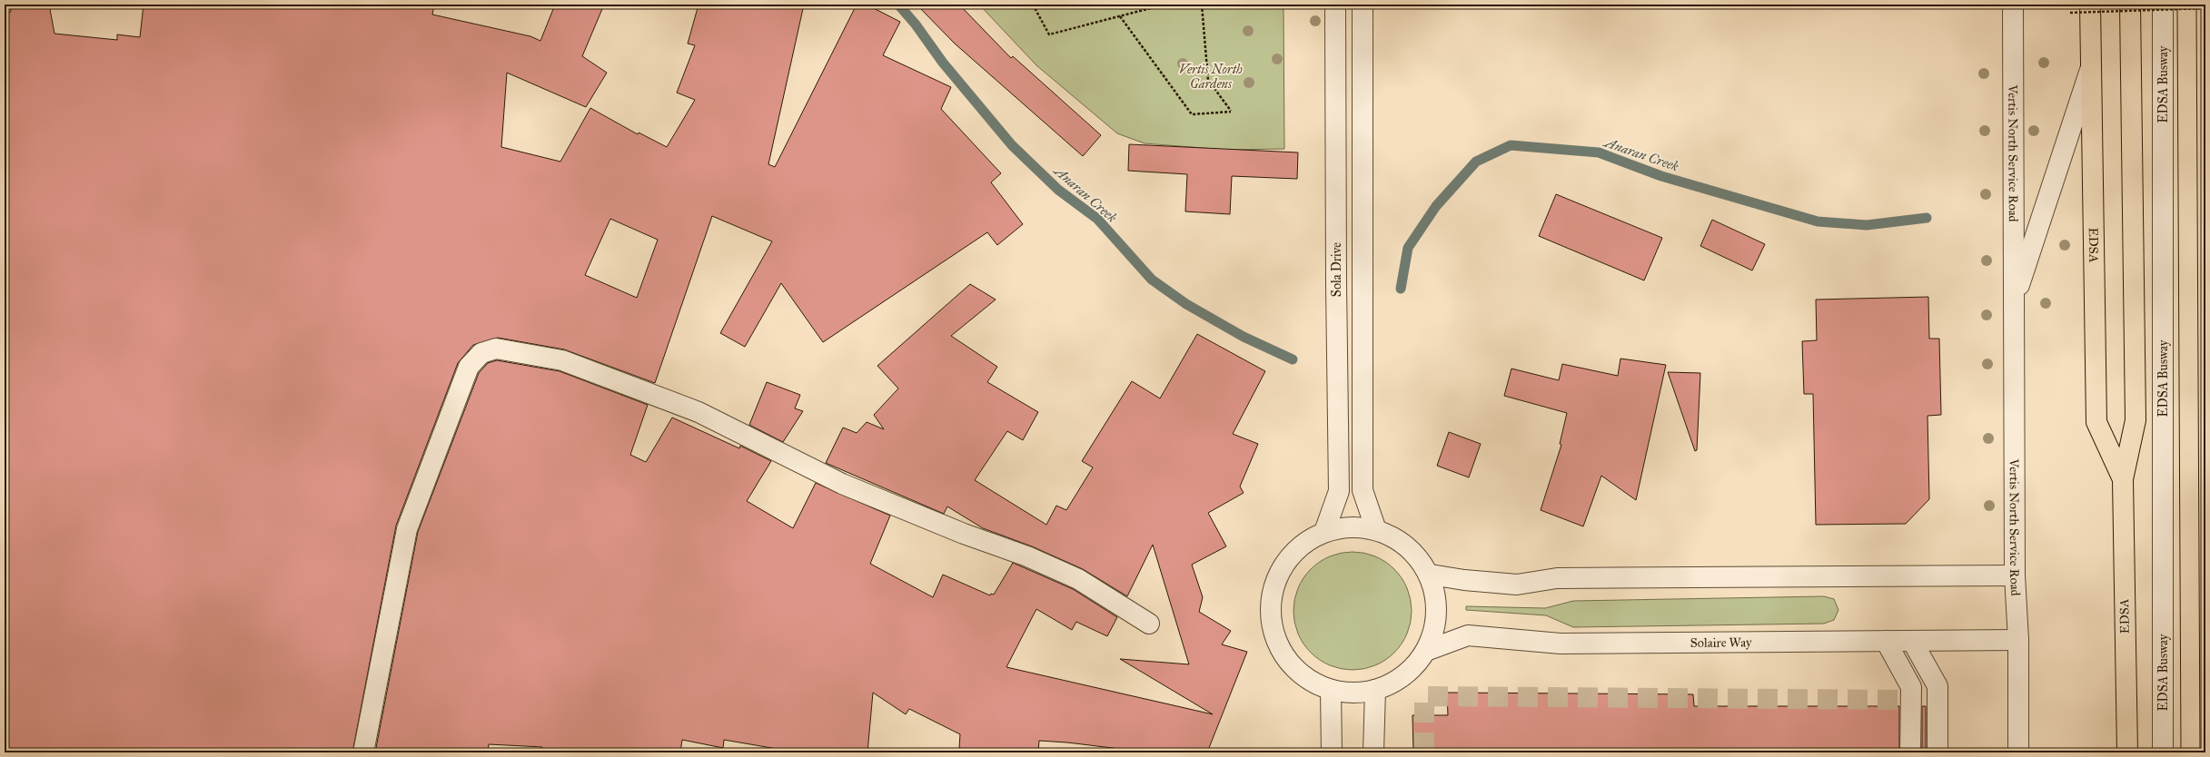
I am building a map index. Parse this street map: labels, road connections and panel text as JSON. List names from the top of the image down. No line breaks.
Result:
{"streets":{"main road":["EDSA"],"street":["EDSA Busway","Vertis North Service Road","Sola Drive","Solaire Way"]},"crossings":[["Vertis North Service Road","EDSA"],["Vertis North Service Road","Solaire Way"]],"water":["Anaran Creek"],"parks":["Vertis North Gardens"]}
